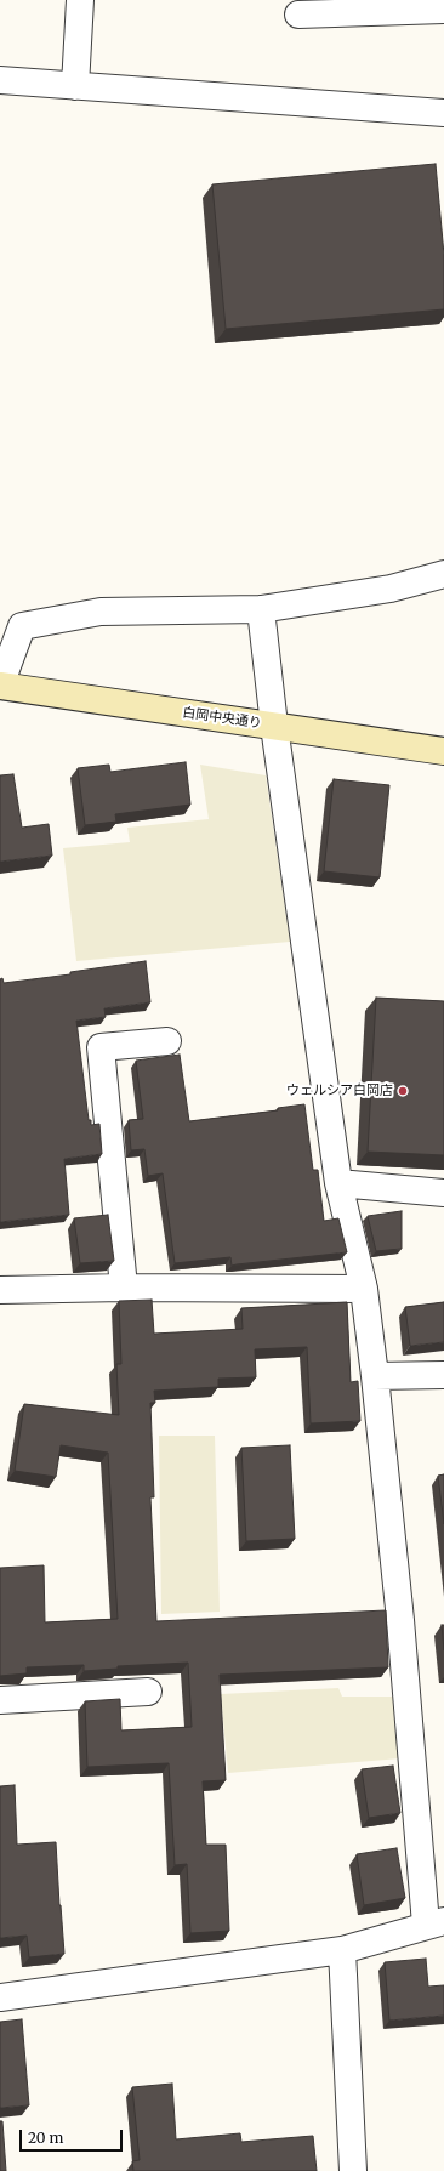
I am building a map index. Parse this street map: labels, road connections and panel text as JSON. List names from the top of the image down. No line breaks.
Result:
{"streets":{"street":["白岡中央通り"]},"places":["ウェルシア白岡店"],"scale_bar":"20 m"}
